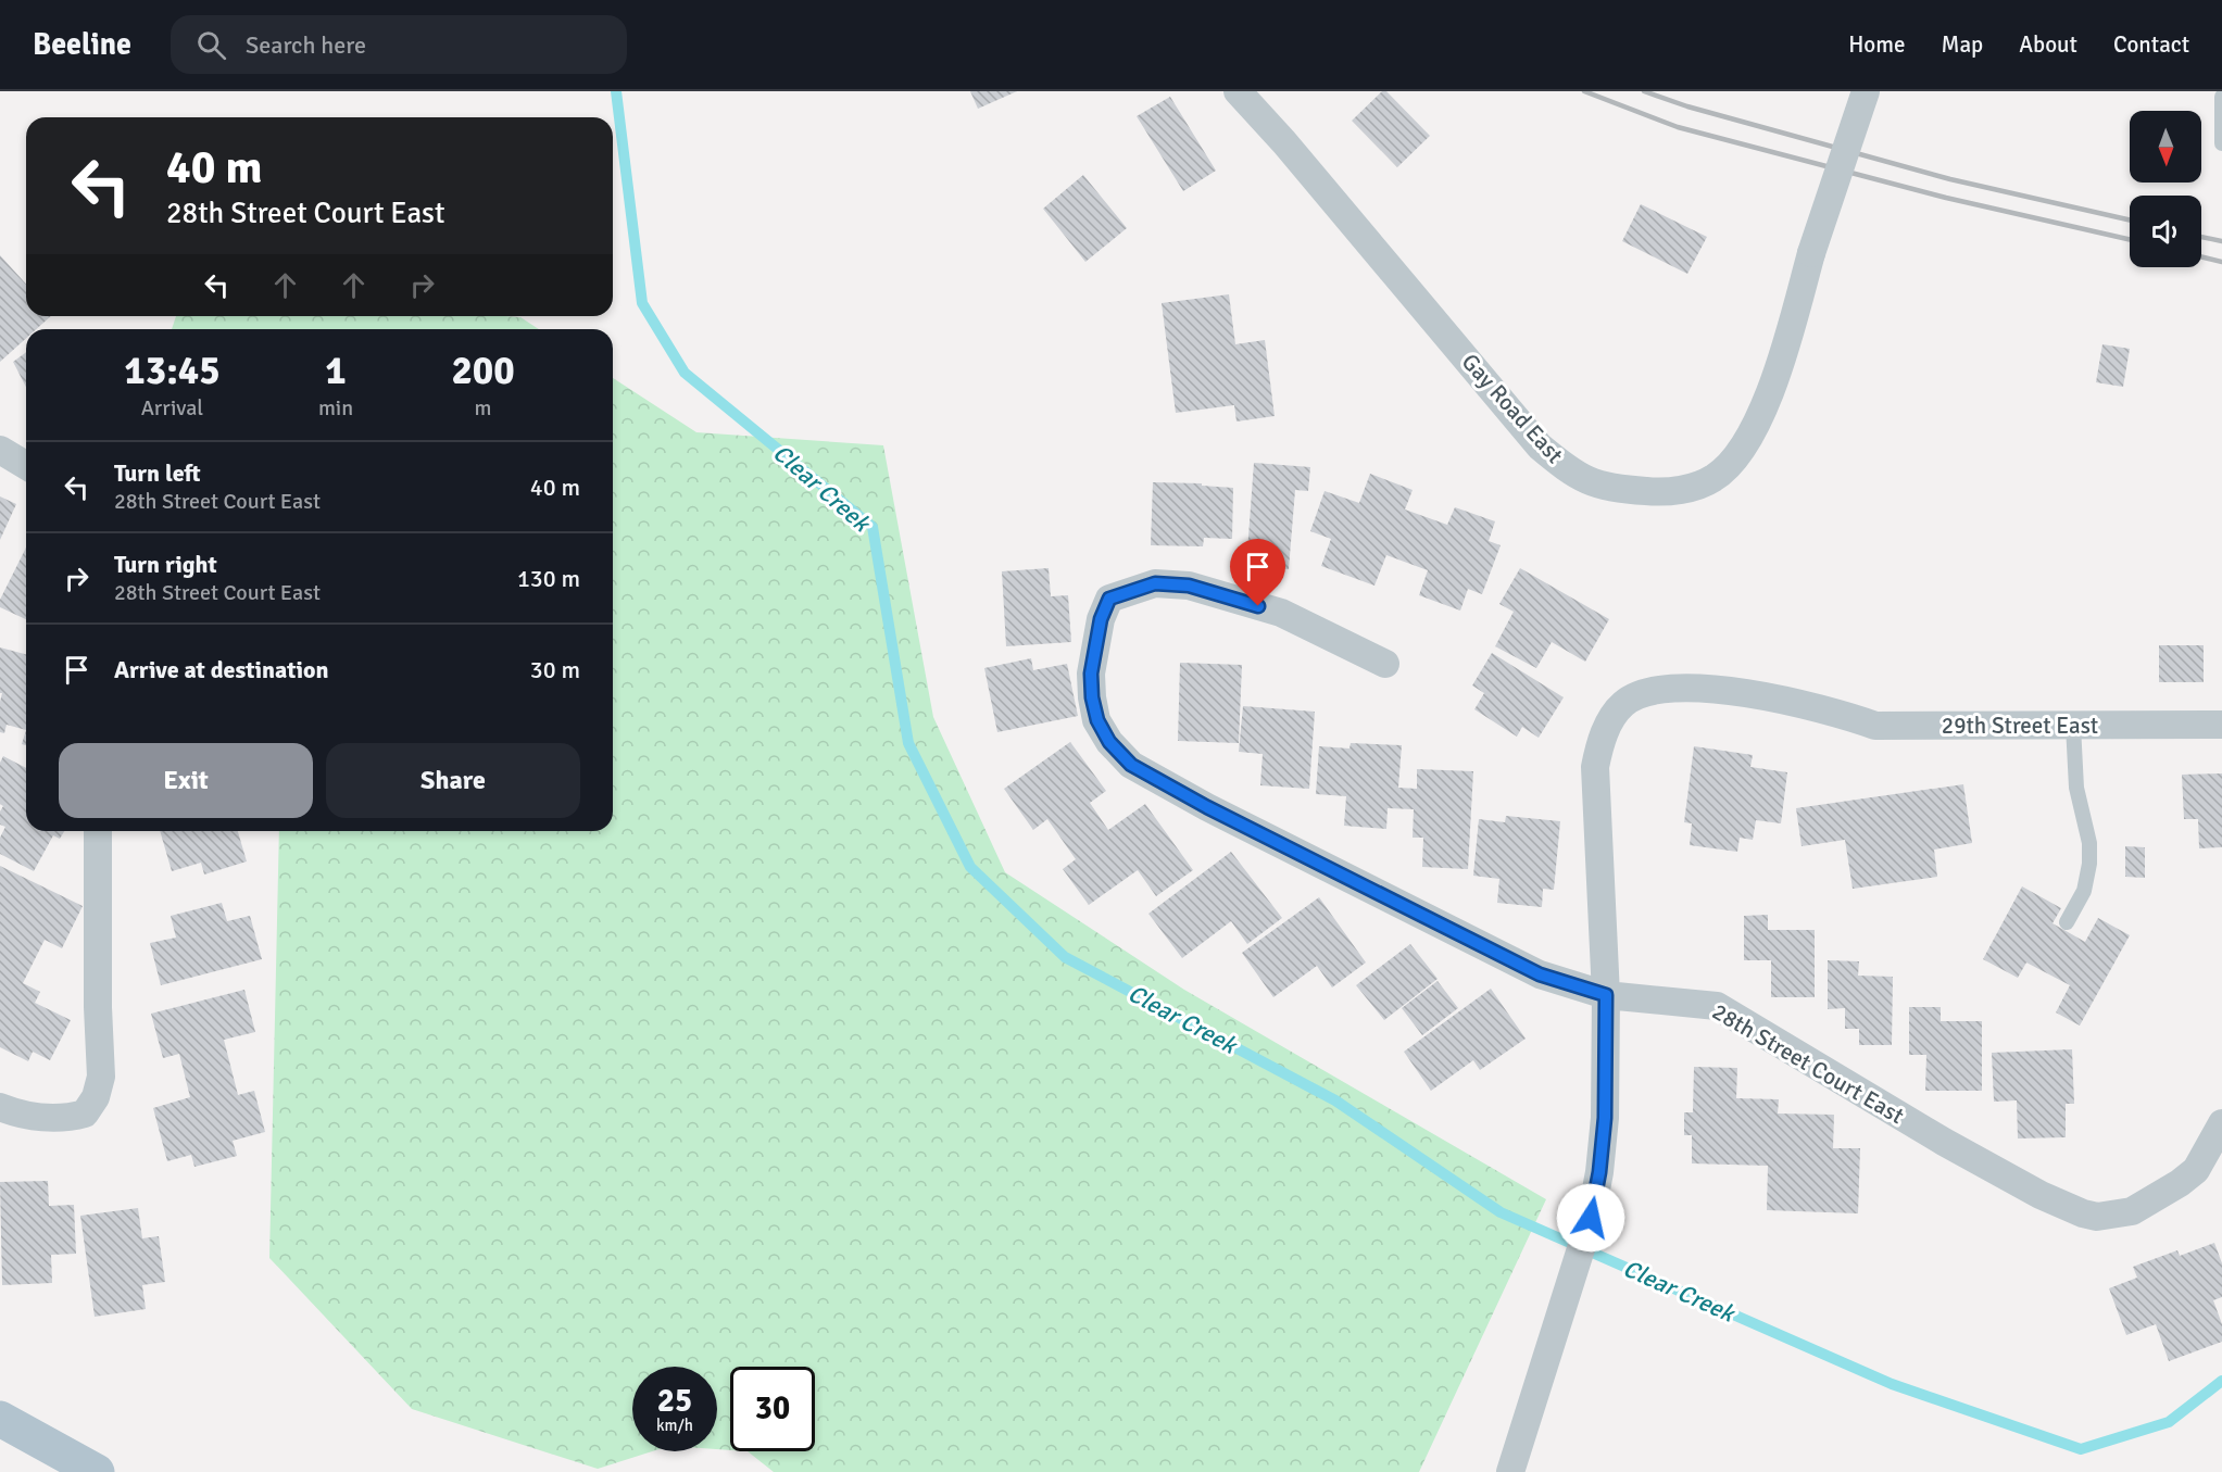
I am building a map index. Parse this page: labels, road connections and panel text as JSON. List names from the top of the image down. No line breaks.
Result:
{"streets":{"street":["Gay Road East","29th Street East","28th Street Court East"]},"crossings":[["29th Street East","28th Street Court East"]],"water":["Clear Creek"],"north":"bottom","page":{"header":"Beeline","search":"Search here","nav":["Home","Map","About","Contact"],"turn":["40 m","28th Street Court East"],"eta":["13:45","Arrival","1","min","200","m"],"list":[{"name":"Turn left","note":"28th Street Court East","value":"40 m"},{"name":"Turn right","note":"28th Street Court East","value":"130 m"},{"name":"Arrive at destination","value":"30 m"}],"buttons":["Exit","Share"],"speed":"25 km/h","limit":"30"}}
